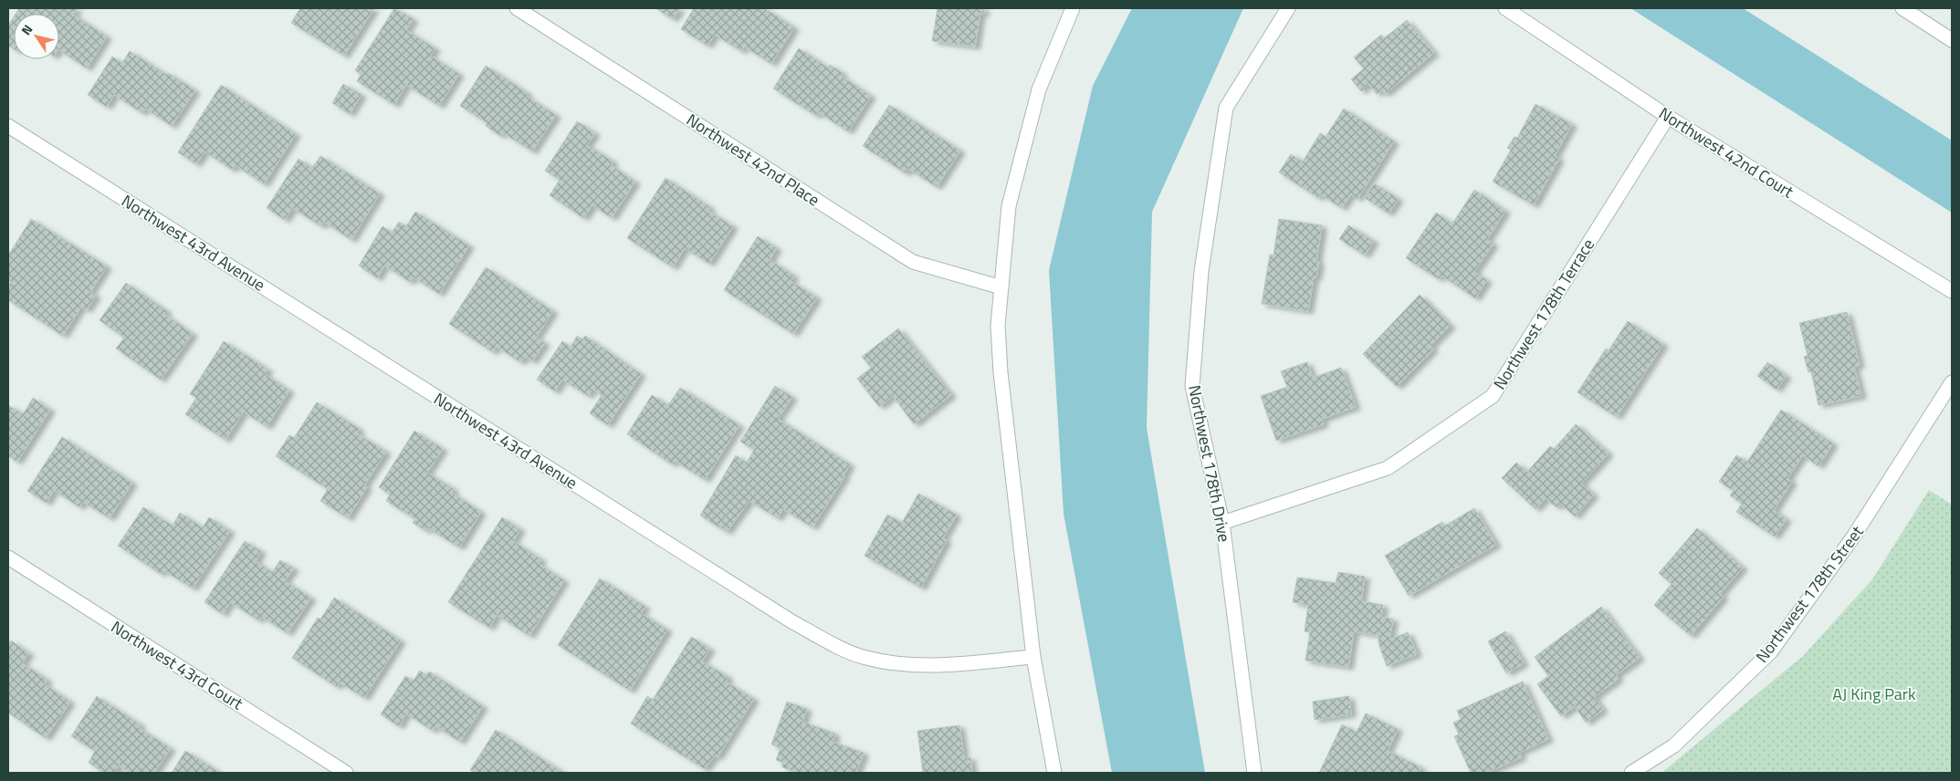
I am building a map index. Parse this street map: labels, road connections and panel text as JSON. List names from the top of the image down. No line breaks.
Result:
{"streets":{"street":["Northwest 42nd Court","Northwest 42nd Place","Northwest 43rd Avenue","Northwest 178th Terrace","Northwest 178th Drive","Northwest 178th Street","Northwest 43rd Court"]},"crossings":[["Northwest 42nd Court","Northwest 178th Terrace"],["Northwest 178th Terrace","Northwest 178th Drive"]],"parks":["AJ King Park"],"north":"top left"}
